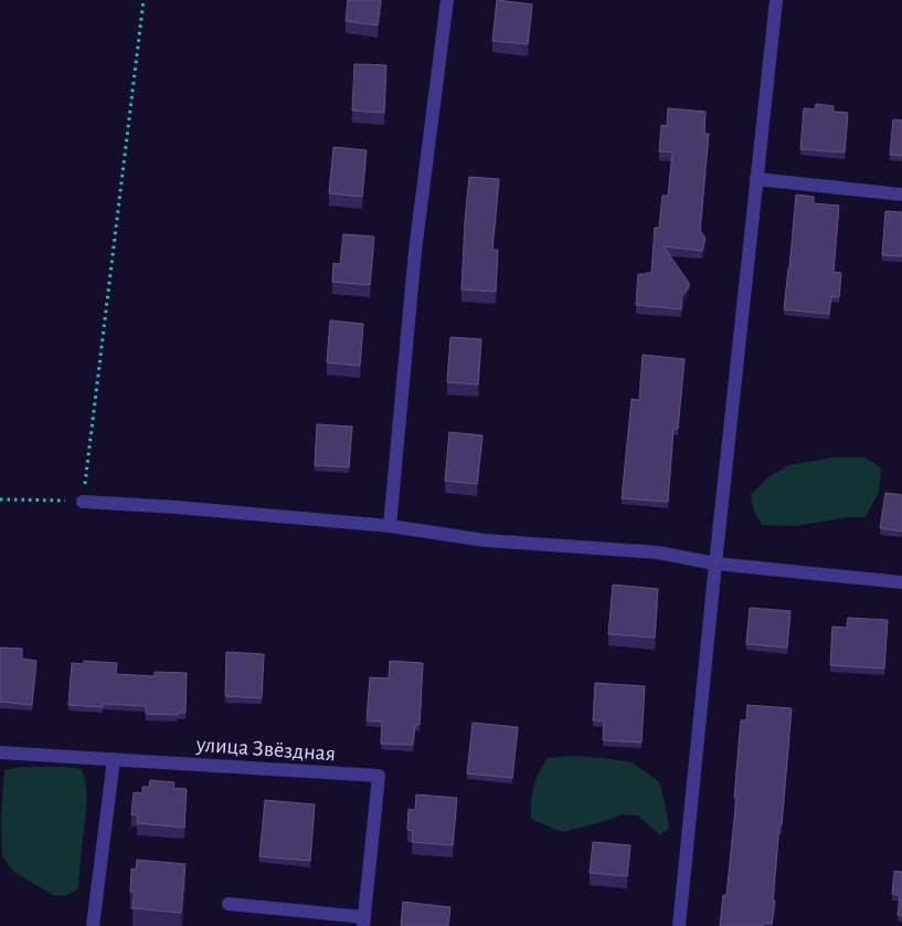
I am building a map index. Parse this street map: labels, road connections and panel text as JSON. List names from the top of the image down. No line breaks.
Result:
{"streets":{"lane":["улица Звёздная"]}}
